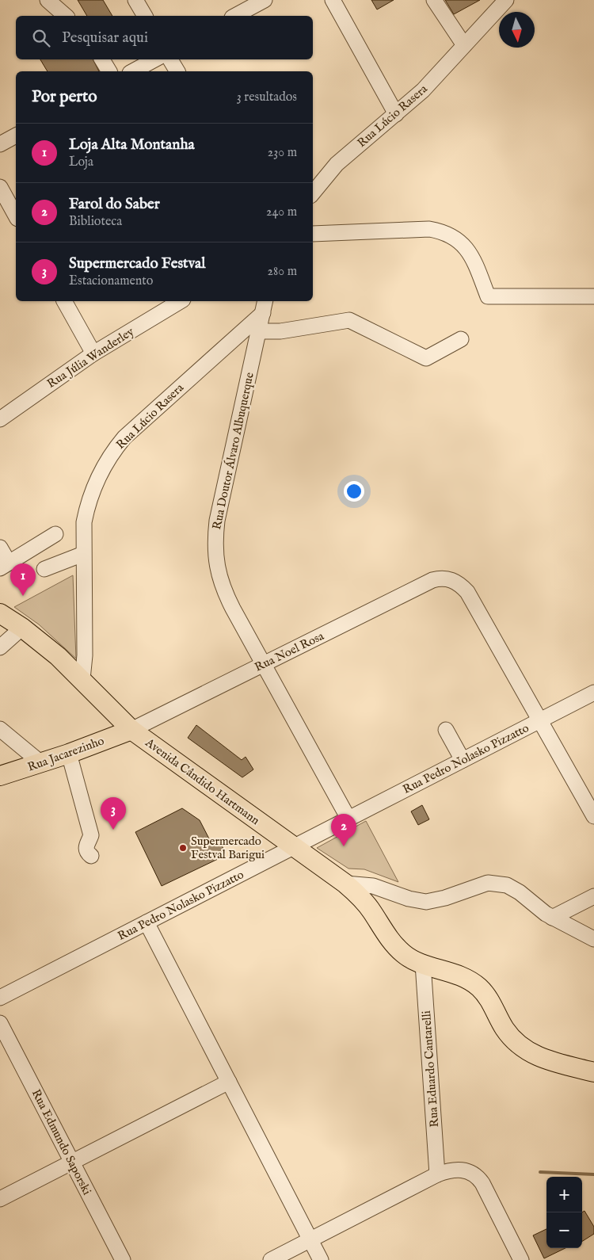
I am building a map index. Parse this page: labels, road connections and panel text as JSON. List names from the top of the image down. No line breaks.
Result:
{"streets":{"main road":["Rua Jacarezinho","Avenida Cândido Hartmann"],"street":["Rua Lúcio Rasera","Rua Júlia Wanderley","Rua Doutor Álvaro Albuquerque","Rua Noel Rosa","Rua Pedro Nolasko Pizzatto","Rua Eduardo Cantarelli","Rua Edmundo Saporski"]},"crossings":[["Rua Lúcio Rasera","Rua Doutor Álvaro Albuquerque"],["Rua Lúcio Rasera","Avenida Cândido Hartmann"],["Rua Doutor Álvaro Albuquerque","Rua Noel Rosa"],["Rua Doutor Álvaro Albuquerque","Rua Pedro Nolasko Pizzatto"],["Rua Noel Rosa","Rua Jacarezinho"],["Rua Noel Rosa","Rua Pedro Nolasko Pizzatto"],["Rua Noel Rosa","Avenida Cândido Hartmann"],["Rua Jacarezinho","Avenida Cândido Hartmann"],["Rua Pedro Nolasko Pizzatto","Avenida Cândido Hartmann"],["Avenida Cândido Hartmann","Rua Eduardo Cantarelli"]],"places":["Supermercado Festval Barigui"],"north":"bottom","page":{"search":"Pesquisar aqui","heading":["Por perto","3 resultados"],"list":[{"mark":"1","name":"Loja Alta Montanha","note":"Loja","value":"230 m"},{"mark":"2","name":"Farol do Saber","note":"Biblioteca","value":"240 m"},{"mark":"3","name":"Supermercado Festval","note":"Estacionamento","value":"280 m"}],"pins":["1","3","2"],"map_buttons":["+","−"]}}
